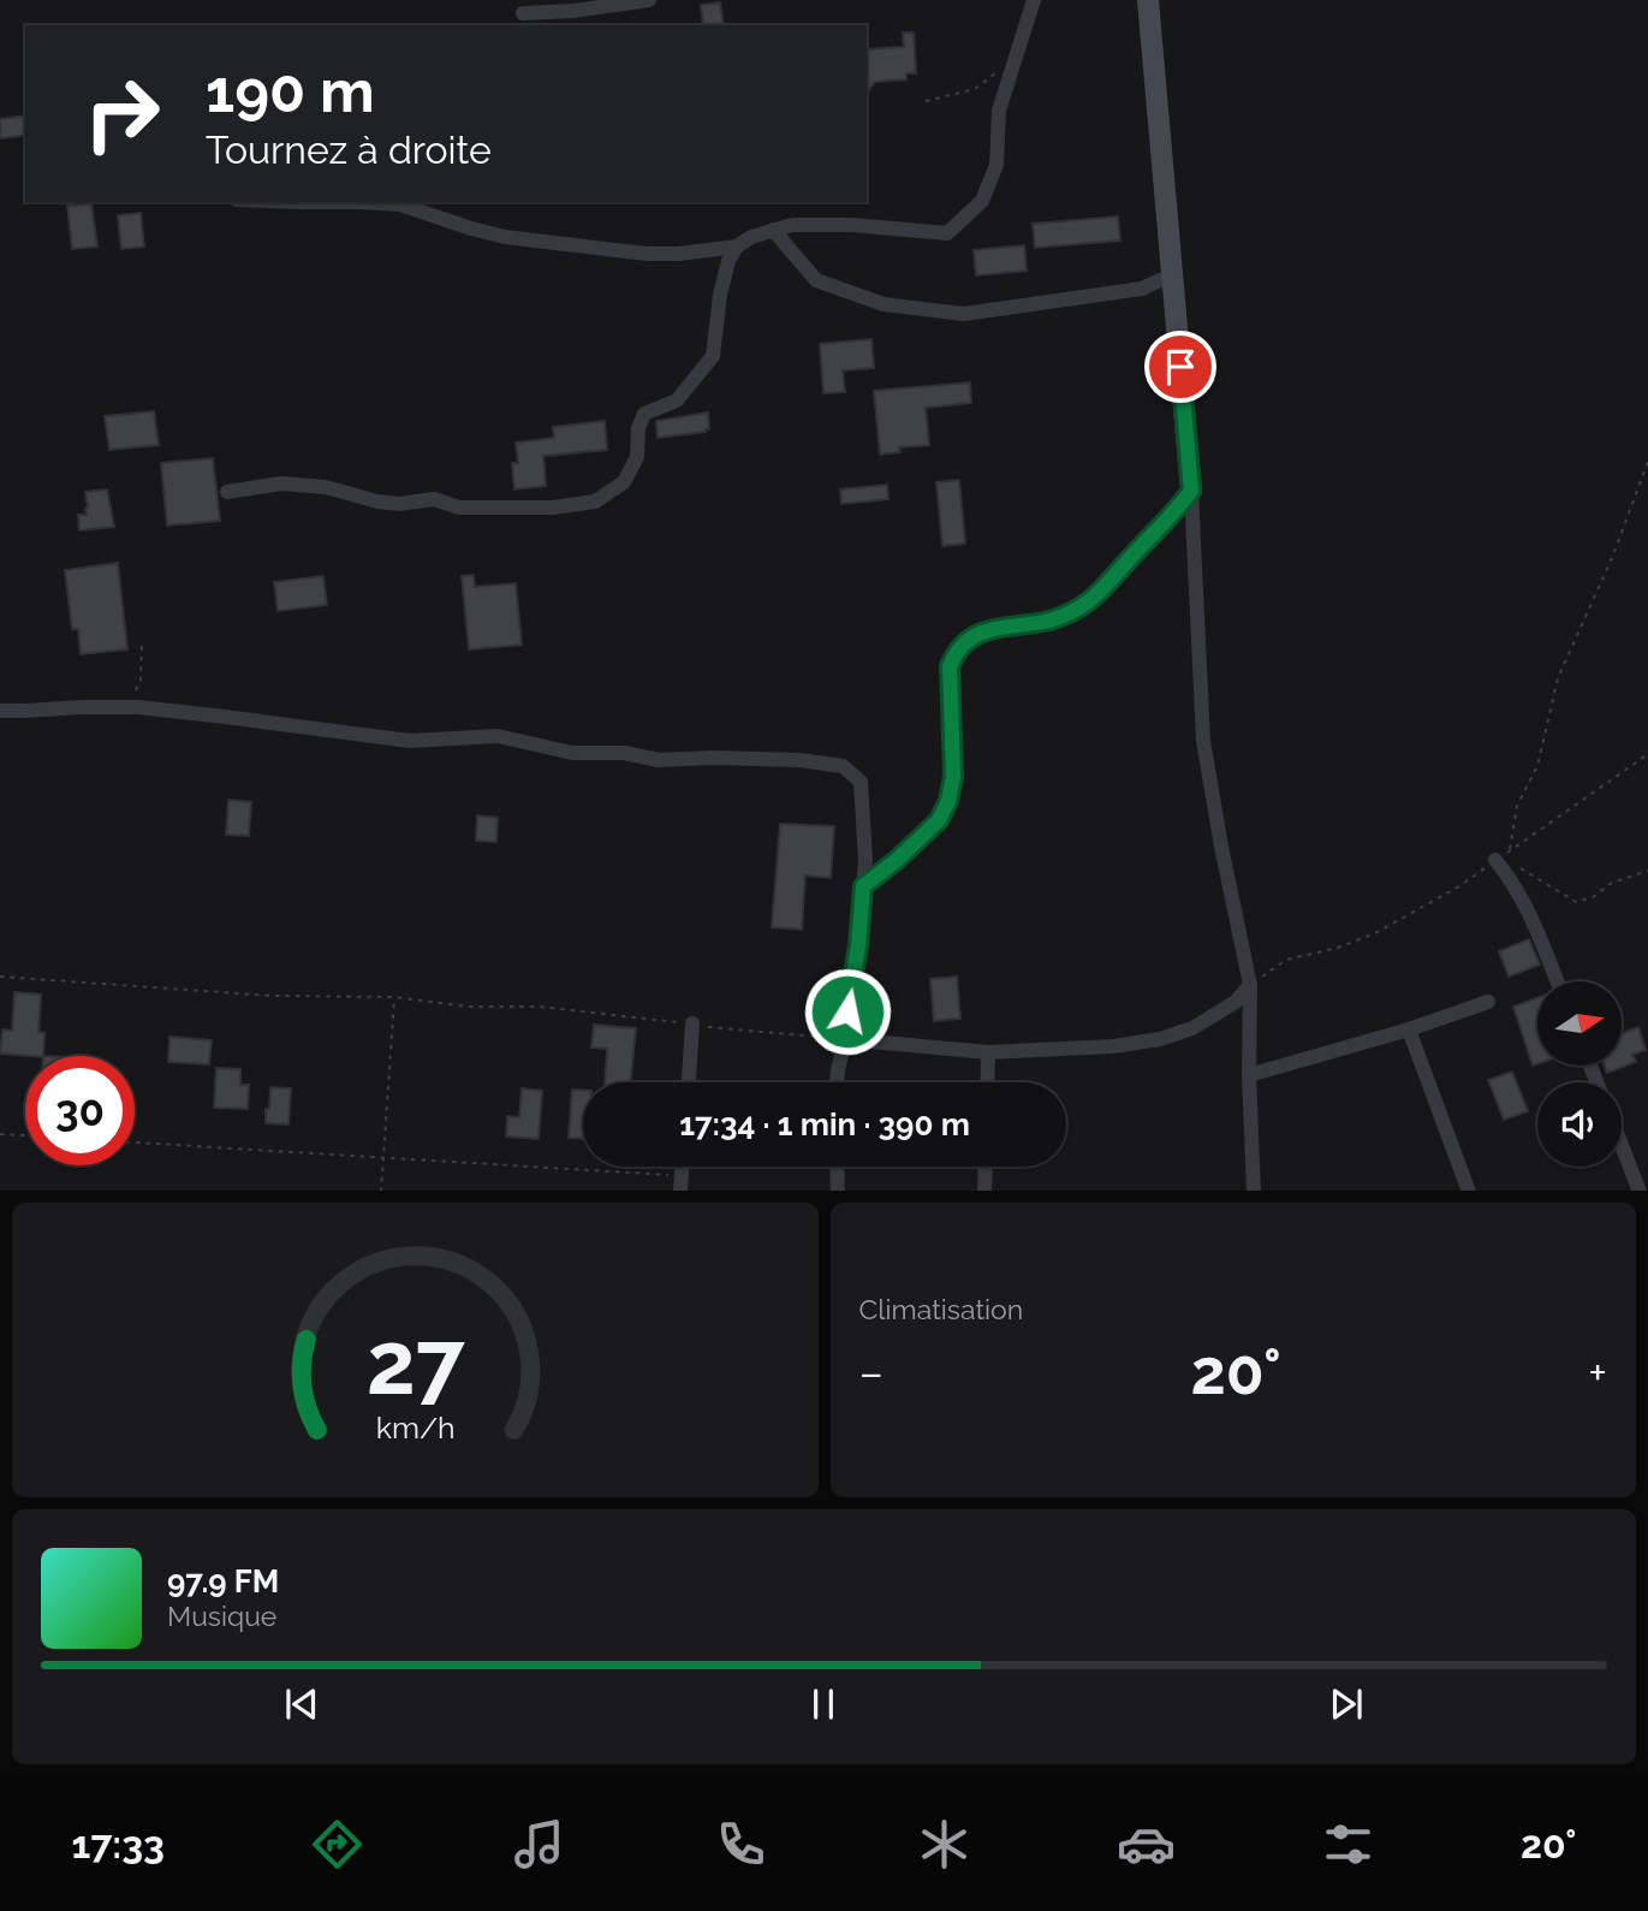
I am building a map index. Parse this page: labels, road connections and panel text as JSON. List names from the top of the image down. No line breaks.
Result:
{"north":"right","page":{"turn":["190 m","Tournez à droite"],"limit":"30","trip":"17:34 · 1 min · 390 m","tile":"Climatisation","heat":["−","20°","+"],"song":["97.9 FM","Musique"],"tabs":["17:33","20°"],"gauge":["27","km/h"]}}
